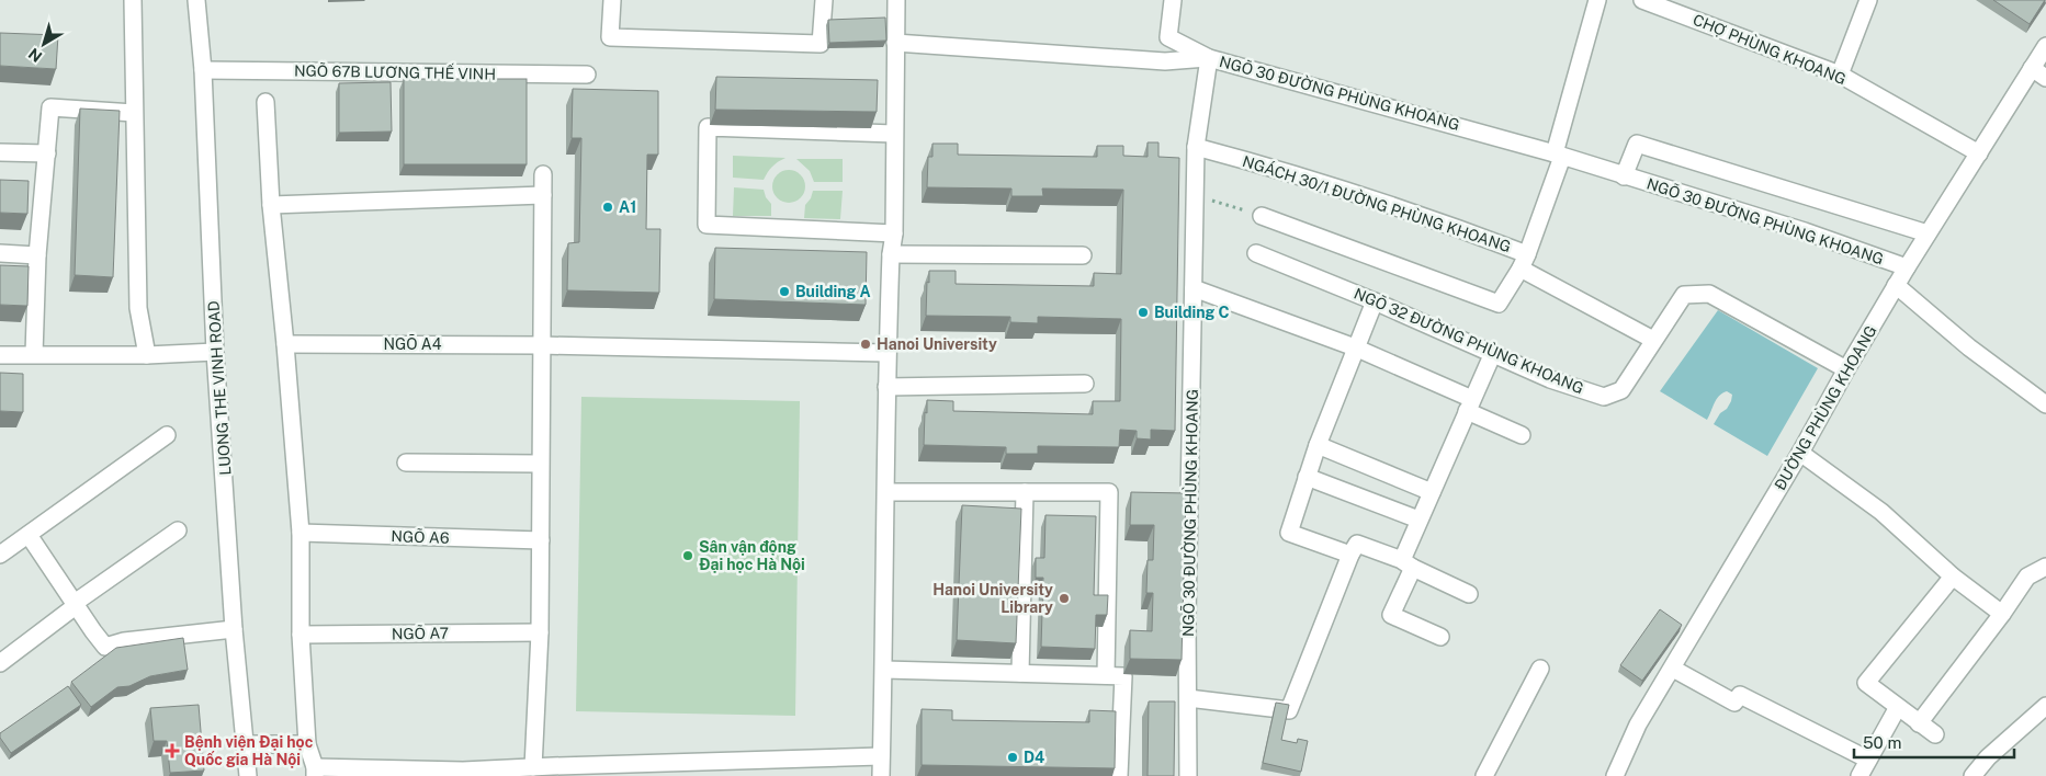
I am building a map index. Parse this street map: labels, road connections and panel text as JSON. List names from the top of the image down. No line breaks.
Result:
{"streets":{"street":["CHỢ PHÙNG KHOANG","NGÕ 67B LƯƠNG THẾ VINH","NGÕ 30 ĐƯỜNG PHÙNG KHOANG","NGÁCH 30/1 ĐƯỜNG PHÙNG KHOANG","NGÕ 32 ĐƯỜNG PHÙNG KHOANG","NGÕ A4","LUONG THE VINH ROAD","ĐƯỜNG PHÙNG KHOANG","NGÕ A6","NGÕ A7"]},"crossings":[["CHỢ PHÙNG KHOANG","ĐƯỜNG PHÙNG KHOANG"],["NGÕ 67B LƯƠNG THẾ VINH","LUONG THE VINH ROAD"],["NGÕ 30 ĐƯỜNG PHÙNG KHOANG","NGÁCH 30/1 ĐƯỜNG PHÙNG KHOANG"],["NGÕ 30 ĐƯỜNG PHÙNG KHOANG","ĐƯỜNG PHÙNG KHOANG"],["NGÕ 32 ĐƯỜNG PHÙNG KHOANG","ĐƯỜNG PHÙNG KHOANG"]],"places":{"other":["A1","Building A","Building C","Hanoi University","Sân vận động Đại học Hà Nội","Hanoi University Library","D4"],"health":["Bệnh viện Đại học Quốc gia Hà Nội"]},"scale_bar":"50 m","north":"bottom left"}
